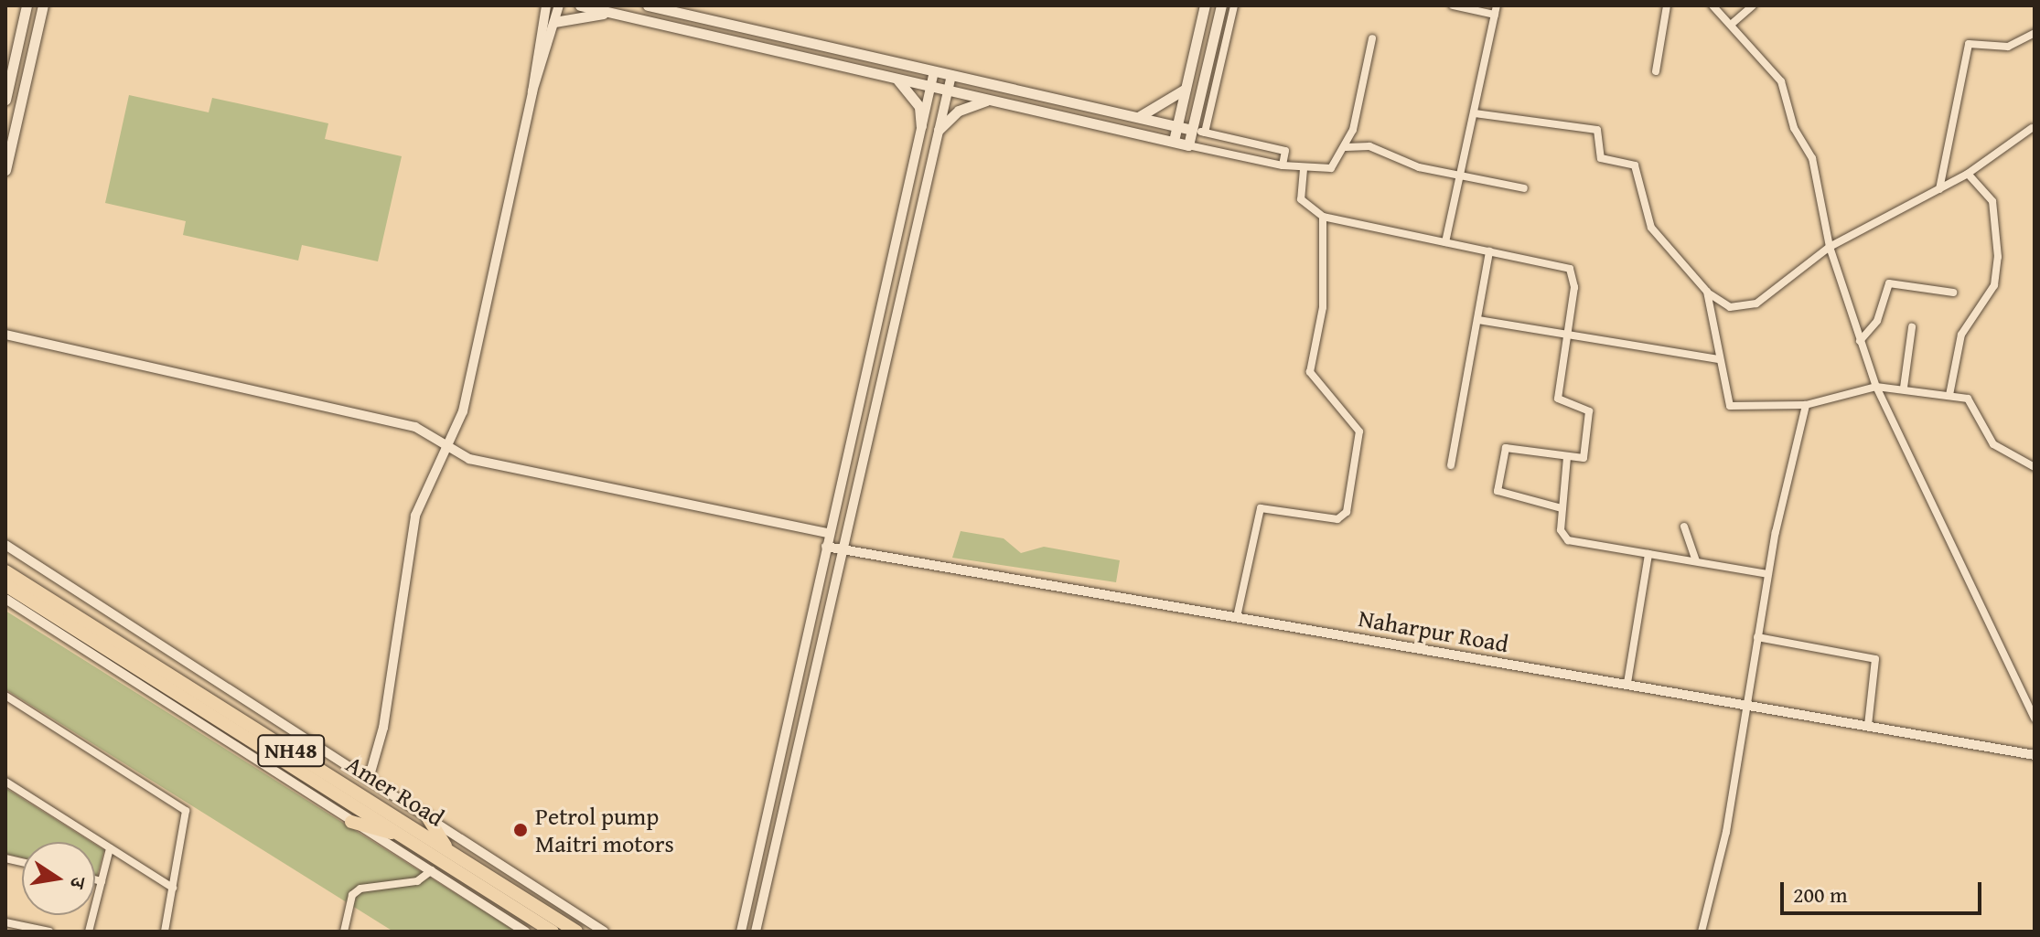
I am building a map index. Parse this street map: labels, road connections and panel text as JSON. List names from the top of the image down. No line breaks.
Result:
{"streets":{"highway":["NH48","Amer Road"],"street":["Naharpur Road"]},"places":["Petrol pump Maitri motors"],"scale_bar":"200 m","north":"right"}
